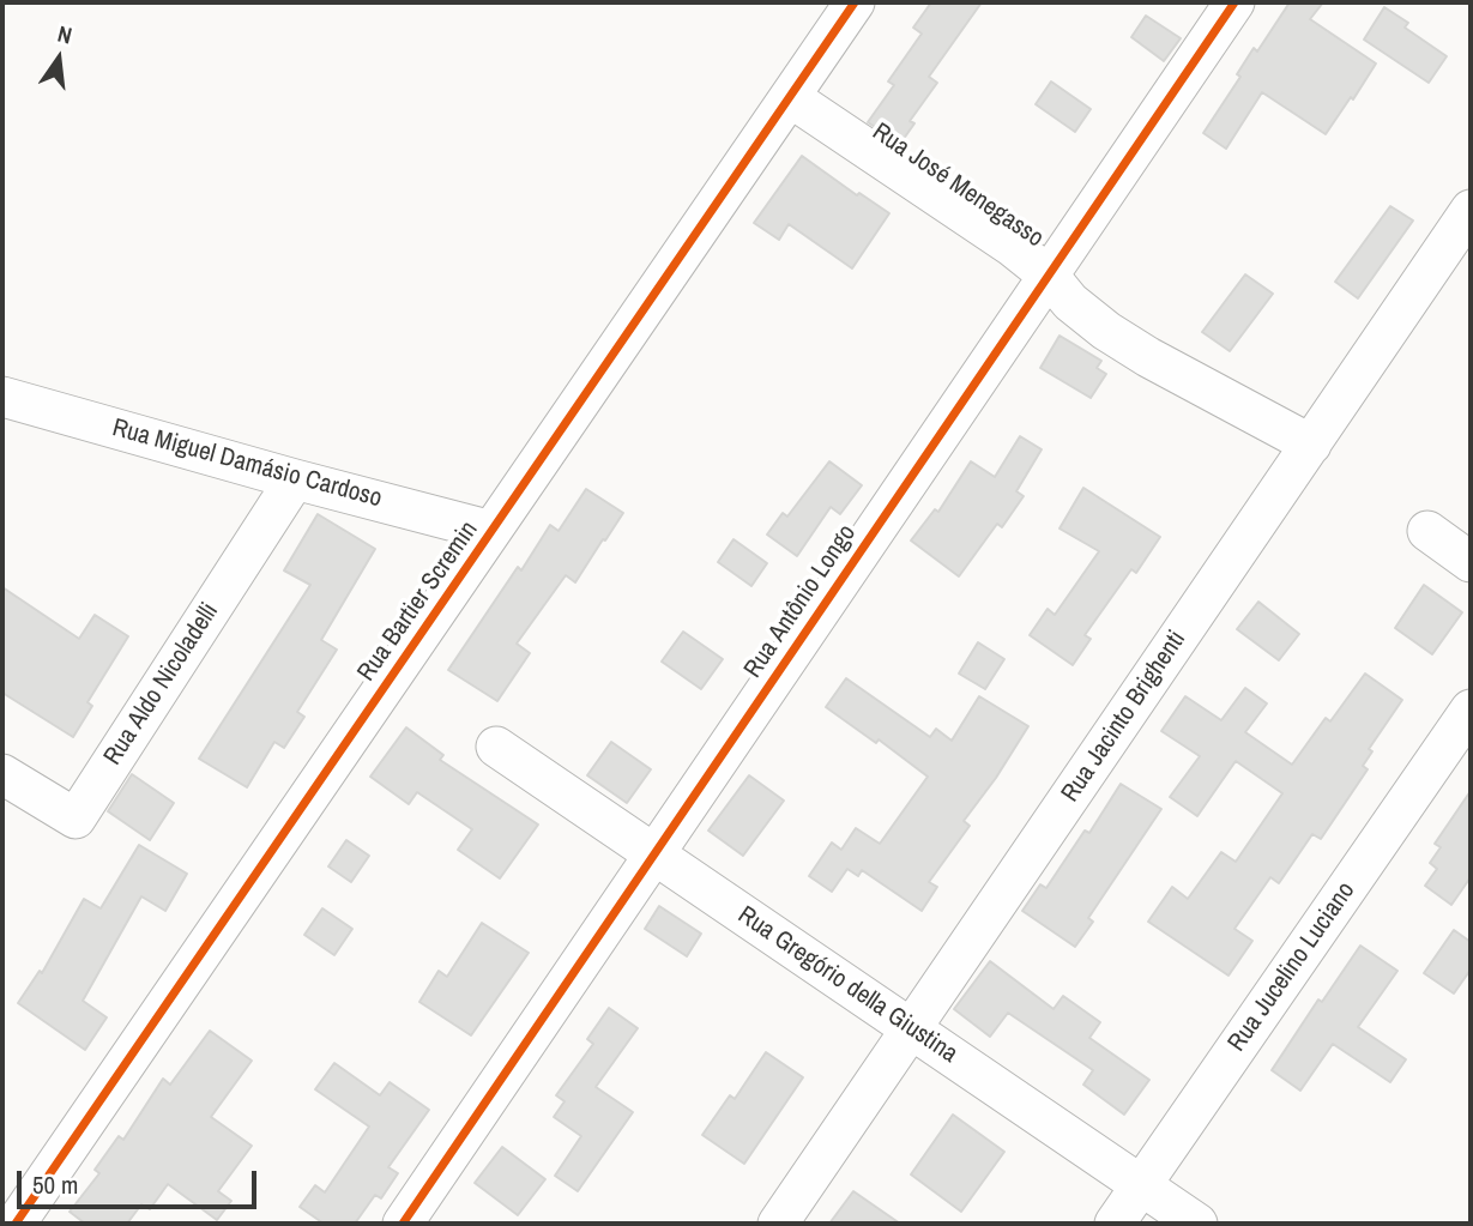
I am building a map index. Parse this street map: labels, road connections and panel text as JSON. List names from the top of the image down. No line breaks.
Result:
{"streets":{"street":["Rua José Menegasso","Rua Miguel Damásio Cardoso","Rua Bartier Scremin","Rua Antônio Longo","Rua Aldo Nicoladelli","Rua Jacinto Brighenti","Rua Jucelino Luciano","Rua Gregório della Giustina"]},"crossings":[["Rua José Menegasso","Rua Bartier Scremin"],["Rua José Menegasso","Rua Antônio Longo"],["Rua José Menegasso","Rua Jacinto Brighenti"],["Rua Miguel Damásio Cardoso","Rua Bartier Scremin"],["Rua Miguel Damásio Cardoso","Rua Aldo Nicoladelli"],["Rua Antônio Longo","Rua Gregório della Giustina"],["Rua Jacinto Brighenti","Rua Gregório della Giustina"],["Rua Jucelino Luciano","Rua Gregório della Giustina"]],"scale_bar":"50 m","north":"top"}
